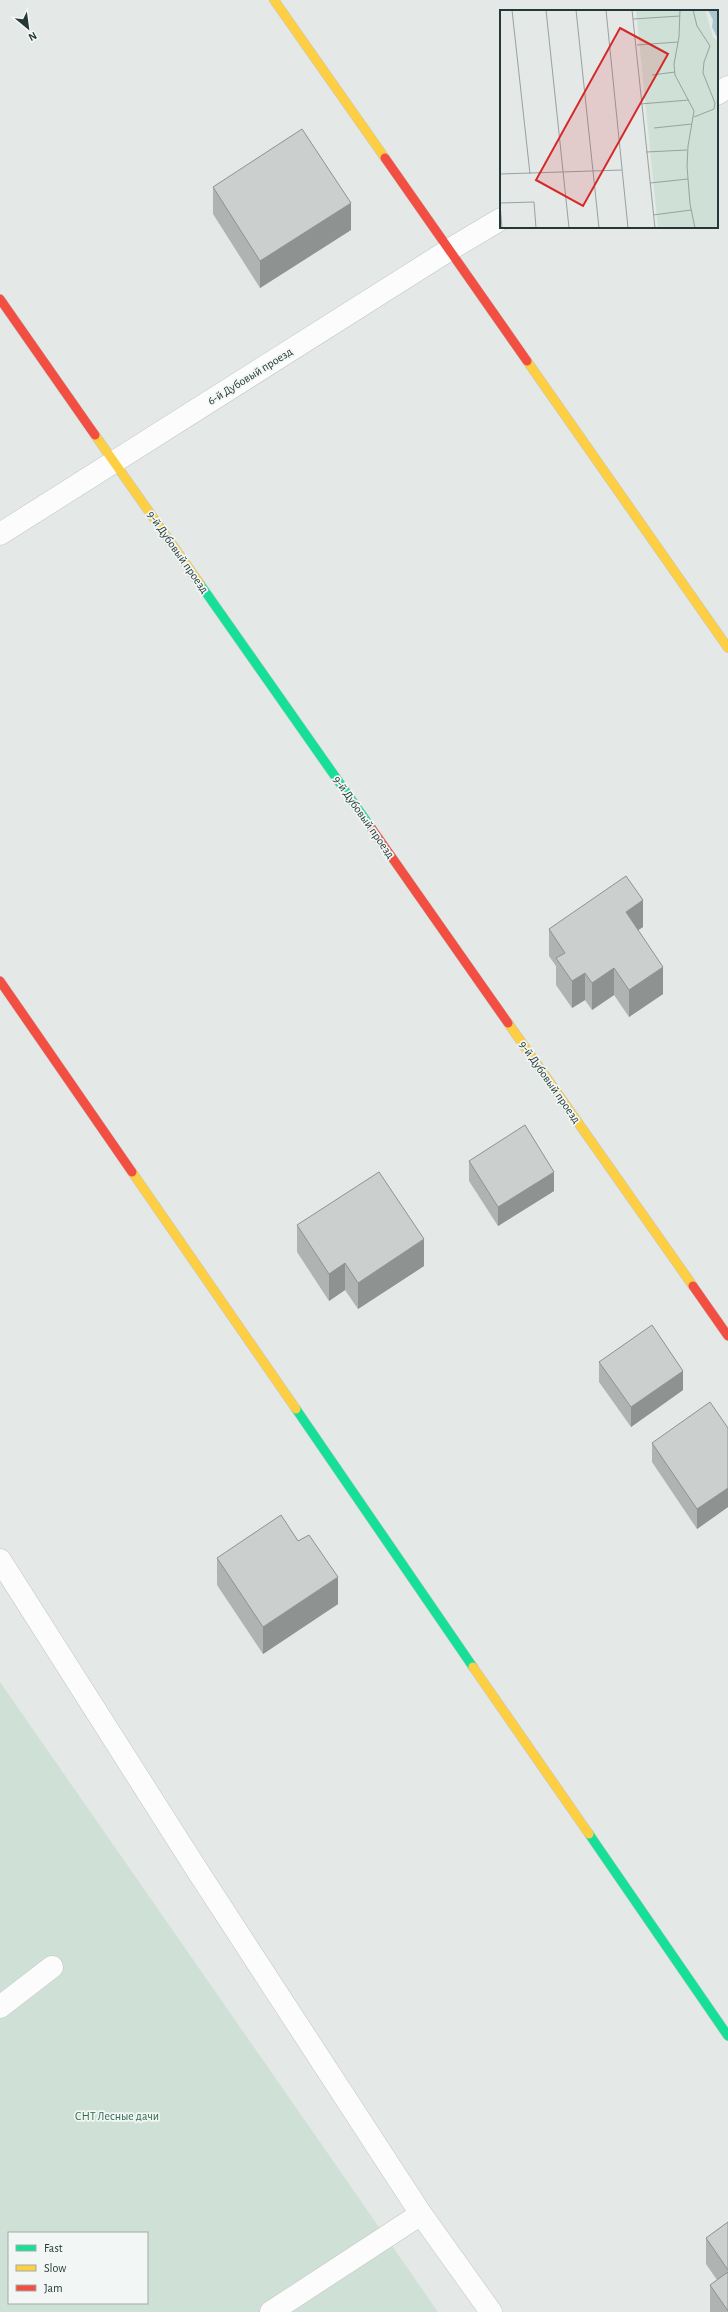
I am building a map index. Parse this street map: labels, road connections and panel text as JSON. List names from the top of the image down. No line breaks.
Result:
{"streets":{"street":["6-й Дубовый проезд","9-й Дубовый проезд"]},"crossings":[["6-й Дубовый проезд","9-й Дубовый проезд"]],"parks":["СНТ Лесные дачи"],"legend":["Fast","Slow","Jam"],"north":"bottom right"}
